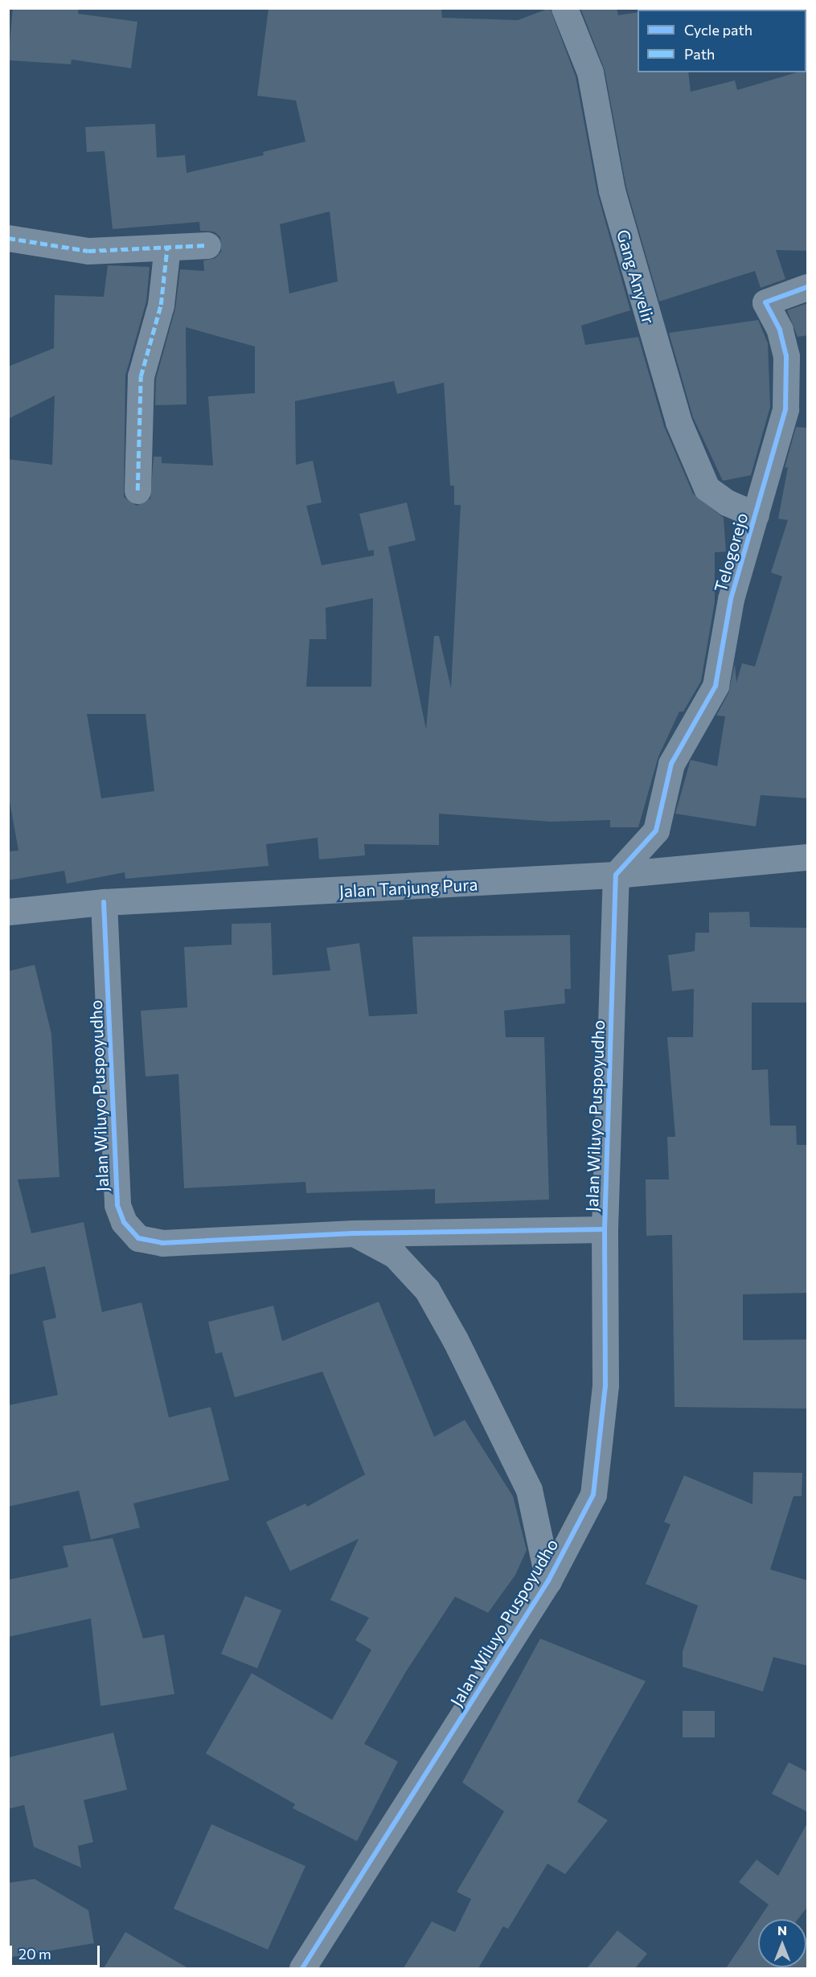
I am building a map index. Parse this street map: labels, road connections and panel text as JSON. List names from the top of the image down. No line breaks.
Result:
{"streets":{"street":["Gang Anyelir","Telogorejo","Jalan Tanjung Pura","Jalan Wiluyo Puspoyudho"]},"crossings":[["Gang Anyelir","Telogorejo"],["Telogorejo","Jalan Tanjung Pura"],["Telogorejo","Jalan Wiluyo Puspoyudho"],["Jalan Tanjung Pura","Jalan Wiluyo Puspoyudho"]],"legend":["Cycle path","Path"],"scale_bar":"20 m","north":"top"}
